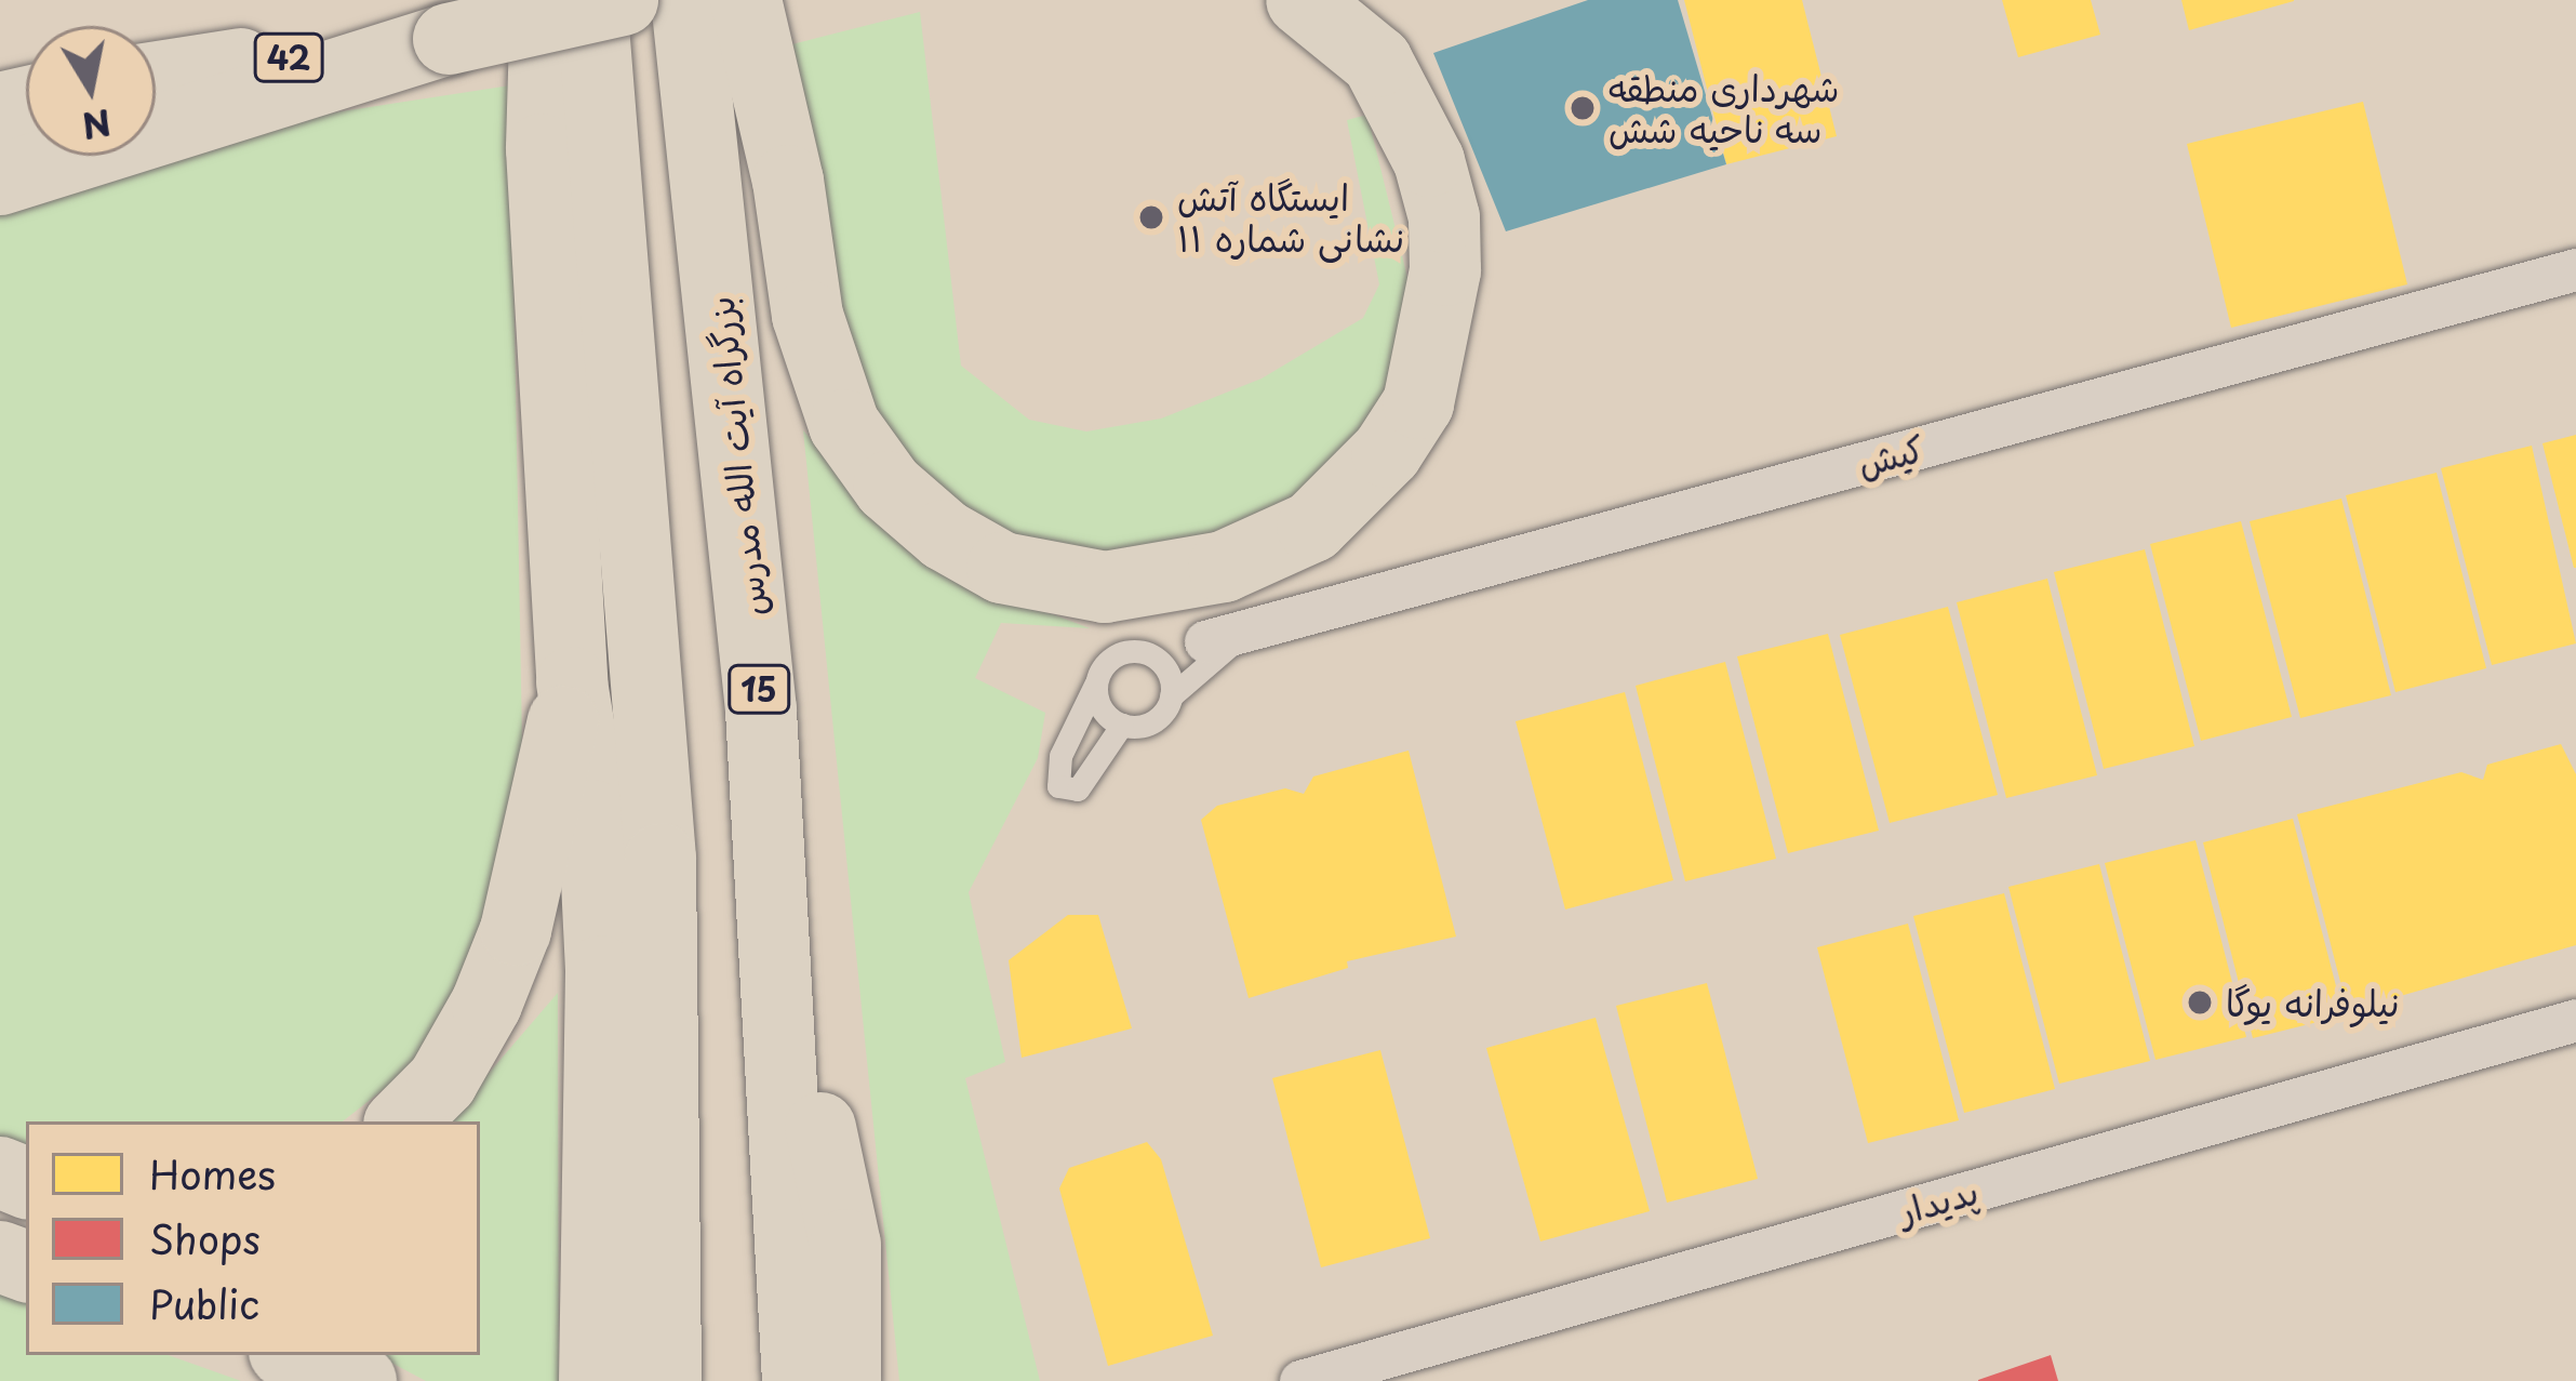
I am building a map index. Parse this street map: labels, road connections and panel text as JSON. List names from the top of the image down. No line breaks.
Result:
{"streets":{"highway":["42","بزرگراه آیت الله مدرس","15"],"street":["کیش","پدیدار"]},"places":["شهرداری منطقه سه ناحیه شش","ایستگاه آتش نشانی شماره ۱۱","نیلوفرانه یوگا"],"legend":["Homes","Shops","Public"],"north":"bottom"}
